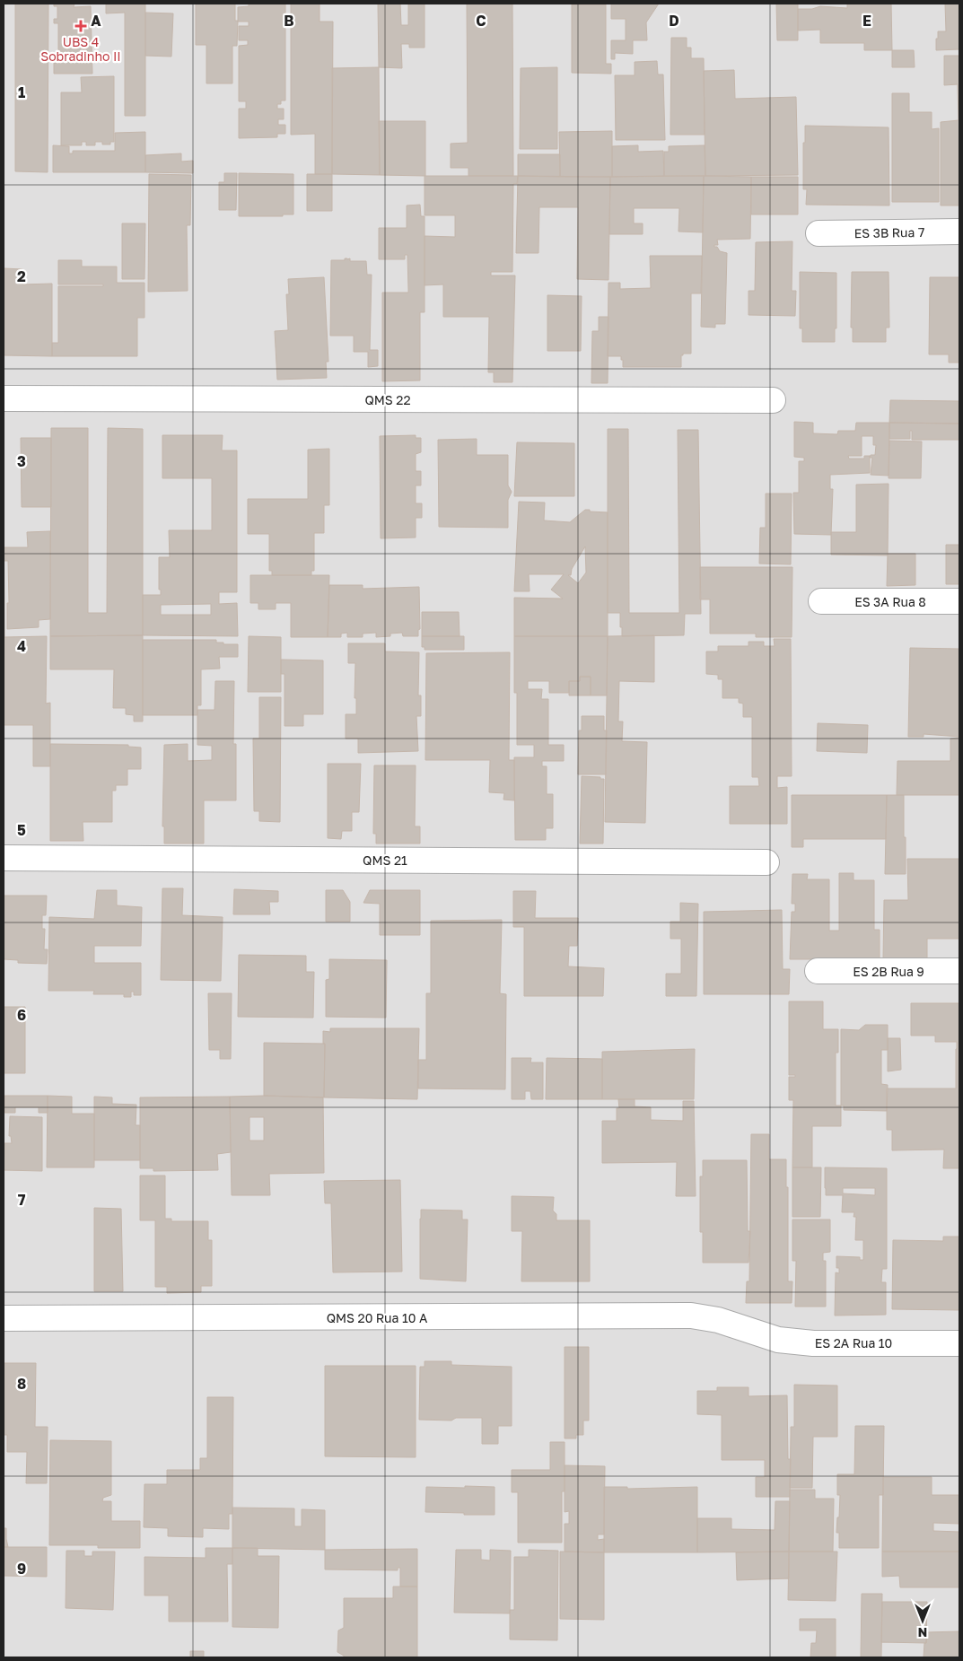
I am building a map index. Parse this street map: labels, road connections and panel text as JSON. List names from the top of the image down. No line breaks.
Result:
{"streets":{"street":["ES 3B Rua 7","QMS 22","ES 3A Rua 8","QMS 21","ES 2B Rua 9","QMS 20 Rua 10 A","ES 2A Rua 10"]},"crossings":[["QMS 20 Rua 10 A","ES 2A Rua 10"]],"places":{"health":["UBS 4 Sobradinho II"]},"north":"bottom","grid":{"columns":["A","B","C","D","E"],"rows":["1","2","3","4","5","6","7","8","9"]}}
